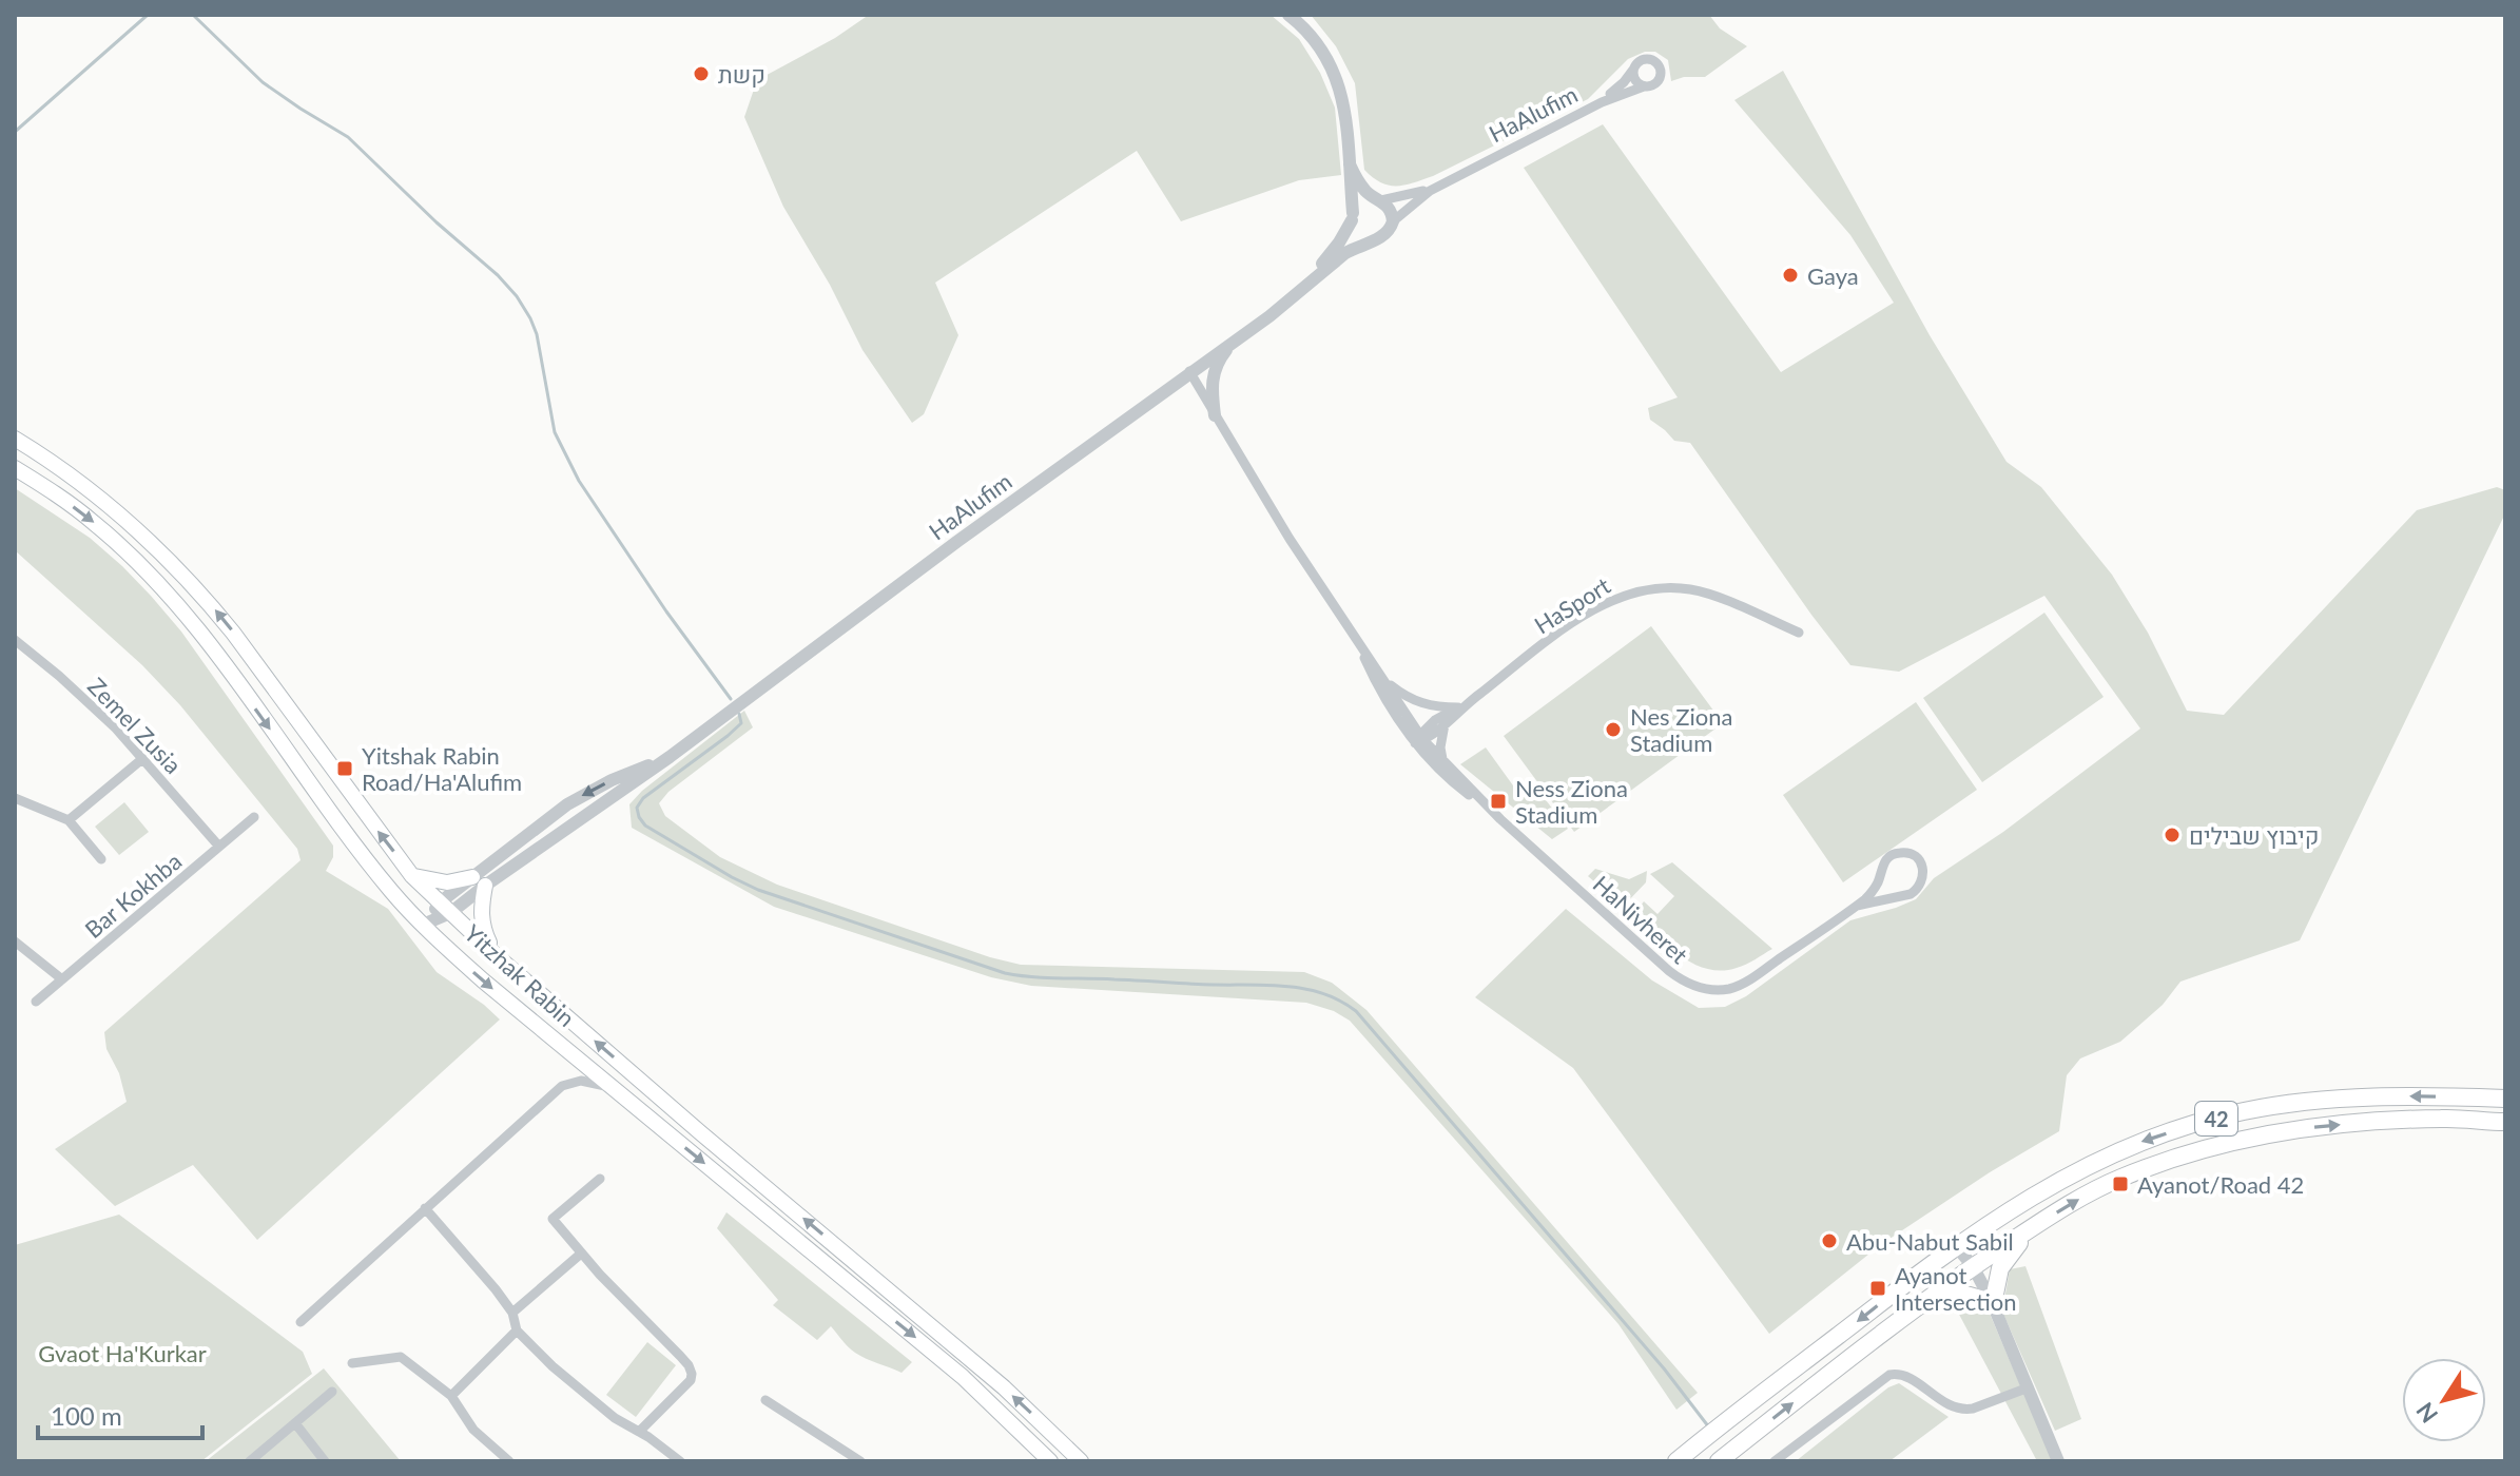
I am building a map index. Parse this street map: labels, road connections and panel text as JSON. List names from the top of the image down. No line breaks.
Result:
{"streets":{"highway":["42"],"main road":["Yitzhak Rabin"],"street":["HaAlufim","HaSport","Zemel Zusia","Bar Kokhba","HaNivheret"]},"crossings":[["HaAlufim","HaNivheret"],["HaAlufim","Yitzhak Rabin"],["HaSport","HaNivheret"],["Zemel Zusia","Bar Kokhba"]],"parks":["Gvaot Ha'Kurkar"],"places":{"other":["קשת","Gaya","Nes Ziona Stadium","קיבוץ שבילים","Abu-Nabut Sabil"],"transit":["Yitshak Rabin Road/Ha'Alufim","Ness Ziona Stadium","Ayanot/Road 42","Ayanot Intersection"]},"scale_bar":"100 m","north":"bottom left"}
